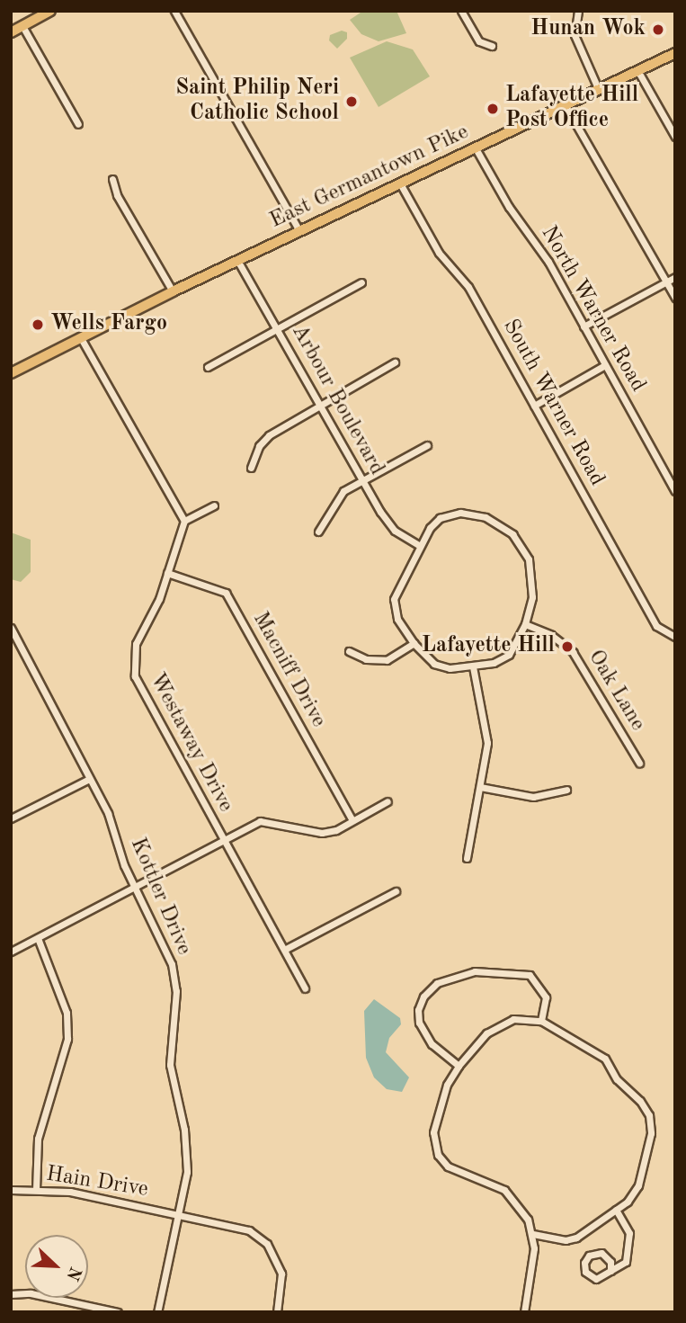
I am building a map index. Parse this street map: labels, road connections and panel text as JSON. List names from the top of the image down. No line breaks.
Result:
{"streets":{"main road":["East Germantown Pike"],"street":["North Warner Road","Arbour Boulevard","South Warner Road","Macniff Drive","Oak Lane","Westaway Drive","Kottler Drive","Hain Drive"]},"crossings":[["East Germantown Pike","North Warner Road"],["East Germantown Pike","Arbour Boulevard"],["East Germantown Pike","South Warner Road"],["Arbour Boulevard","Oak Lane"],["Macniff Drive","Westaway Drive"],["Kottler Drive","Hain Drive"]],"places":["Hunan Wok","Saint Philip Neri Catholic School","Lafayette Hill Post Office","Wells Fargo","Lafayette Hill"],"north":"bottom right"}
